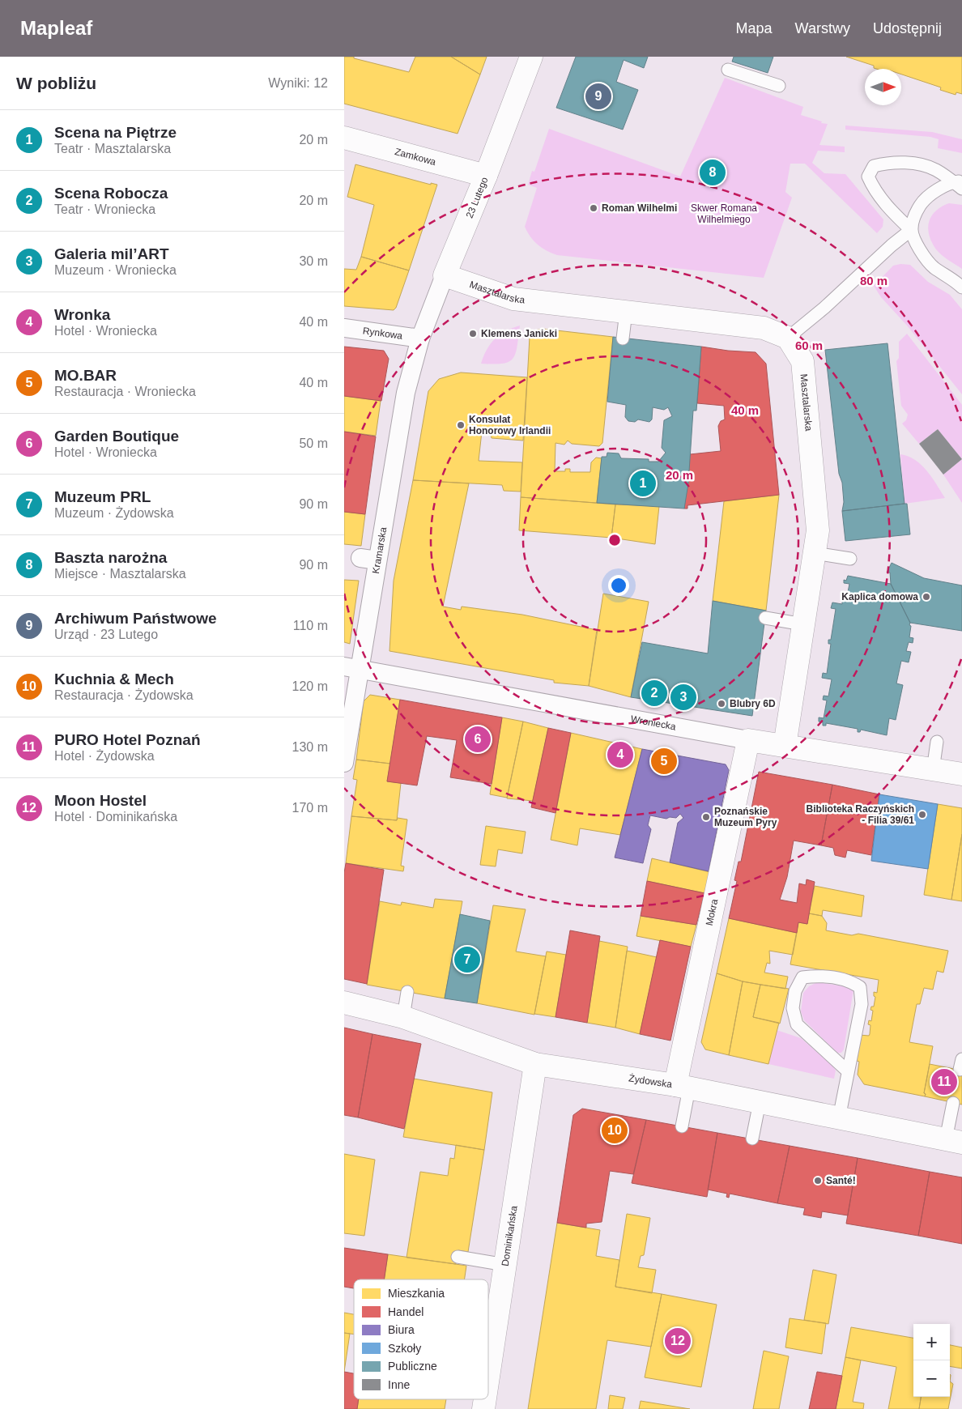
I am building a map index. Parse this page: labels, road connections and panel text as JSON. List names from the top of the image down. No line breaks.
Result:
{"streets":{"street":["Zamkowa","23 Lutego","Masztalarska","Rynkowa","Kramarska","Wroniecka","Mokra","Żydowska","Dominikańska"]},"crossings":[["Zamkowa","23 Lutego"],["23 Lutego","Masztalarska"],["23 Lutego","Rynkowa"],["23 Lutego","Kramarska"],["Masztalarska","Wroniecka"],["Rynkowa","Kramarska"],["Kramarska","Wroniecka"],["Wroniecka","Mokra"],["Mokra","Żydowska"],["Żydowska","Dominikańska"]],"parks":["Skwer Romana Wilhelmiego"],"places":["Roman Wilhelmi","Klemens Janicki","Konsulat Honorowy Irlandii","Kaplica domowa","Blubry 6D","Biblioteka Raczyńskich - Filia 39/61","Poznańskie Muzeum Pyry","Santé!"],"legend":["Mieszkania","Handel","Biura","Szkoły","Publiczne","Inne"],"north":"right","page":{"header":"Mapleaf","nav":["Mapa","Warstwy","Udostępnij"],"heading":["W pobliżu","Wyniki: 12"],"pins":["9","8","1","2","3","6","4","5","7","11","10","12"],"list":[{"mark":"1","name":"Scena na Piętrze","note":"Teatr · Masztalarska","value":"20 m"},{"mark":"2","name":"Scena Robocza","note":"Teatr · Wroniecka","value":"20 m"},{"mark":"3","name":"Galeria mil’ART","note":"Muzeum · Wroniecka","value":"30 m"},{"mark":"4","name":"Wronka","note":"Hotel · Wroniecka","value":"40 m"},{"mark":"5","name":"MO.BAR","note":"Restauracja · Wroniecka","value":"40 m"},{"mark":"6","name":"Garden Boutique","note":"Hotel · Wroniecka","value":"50 m"},{"mark":"7","name":"Muzeum PRL","note":"Muzeum · Żydowska","value":"90 m"},{"mark":"8","name":"Baszta narożna","note":"Miejsce · Masztalarska","value":"90 m"},{"mark":"9","name":"Archiwum Państwowe","note":"Urząd · 23 Lutego","value":"110 m"},{"mark":"10","name":"Kuchnia & Mech","note":"Restauracja · Żydowska","value":"120 m"},{"mark":"11","name":"PURO Hotel Poznań","note":"Hotel · Żydowska","value":"130 m"},{"mark":"12","name":"Moon Hostel","note":"Hotel · Dominikańska","value":"170 m"}],"map_buttons":["+","−"]},"rings":["80 m","60 m","40 m","20 m"]}
